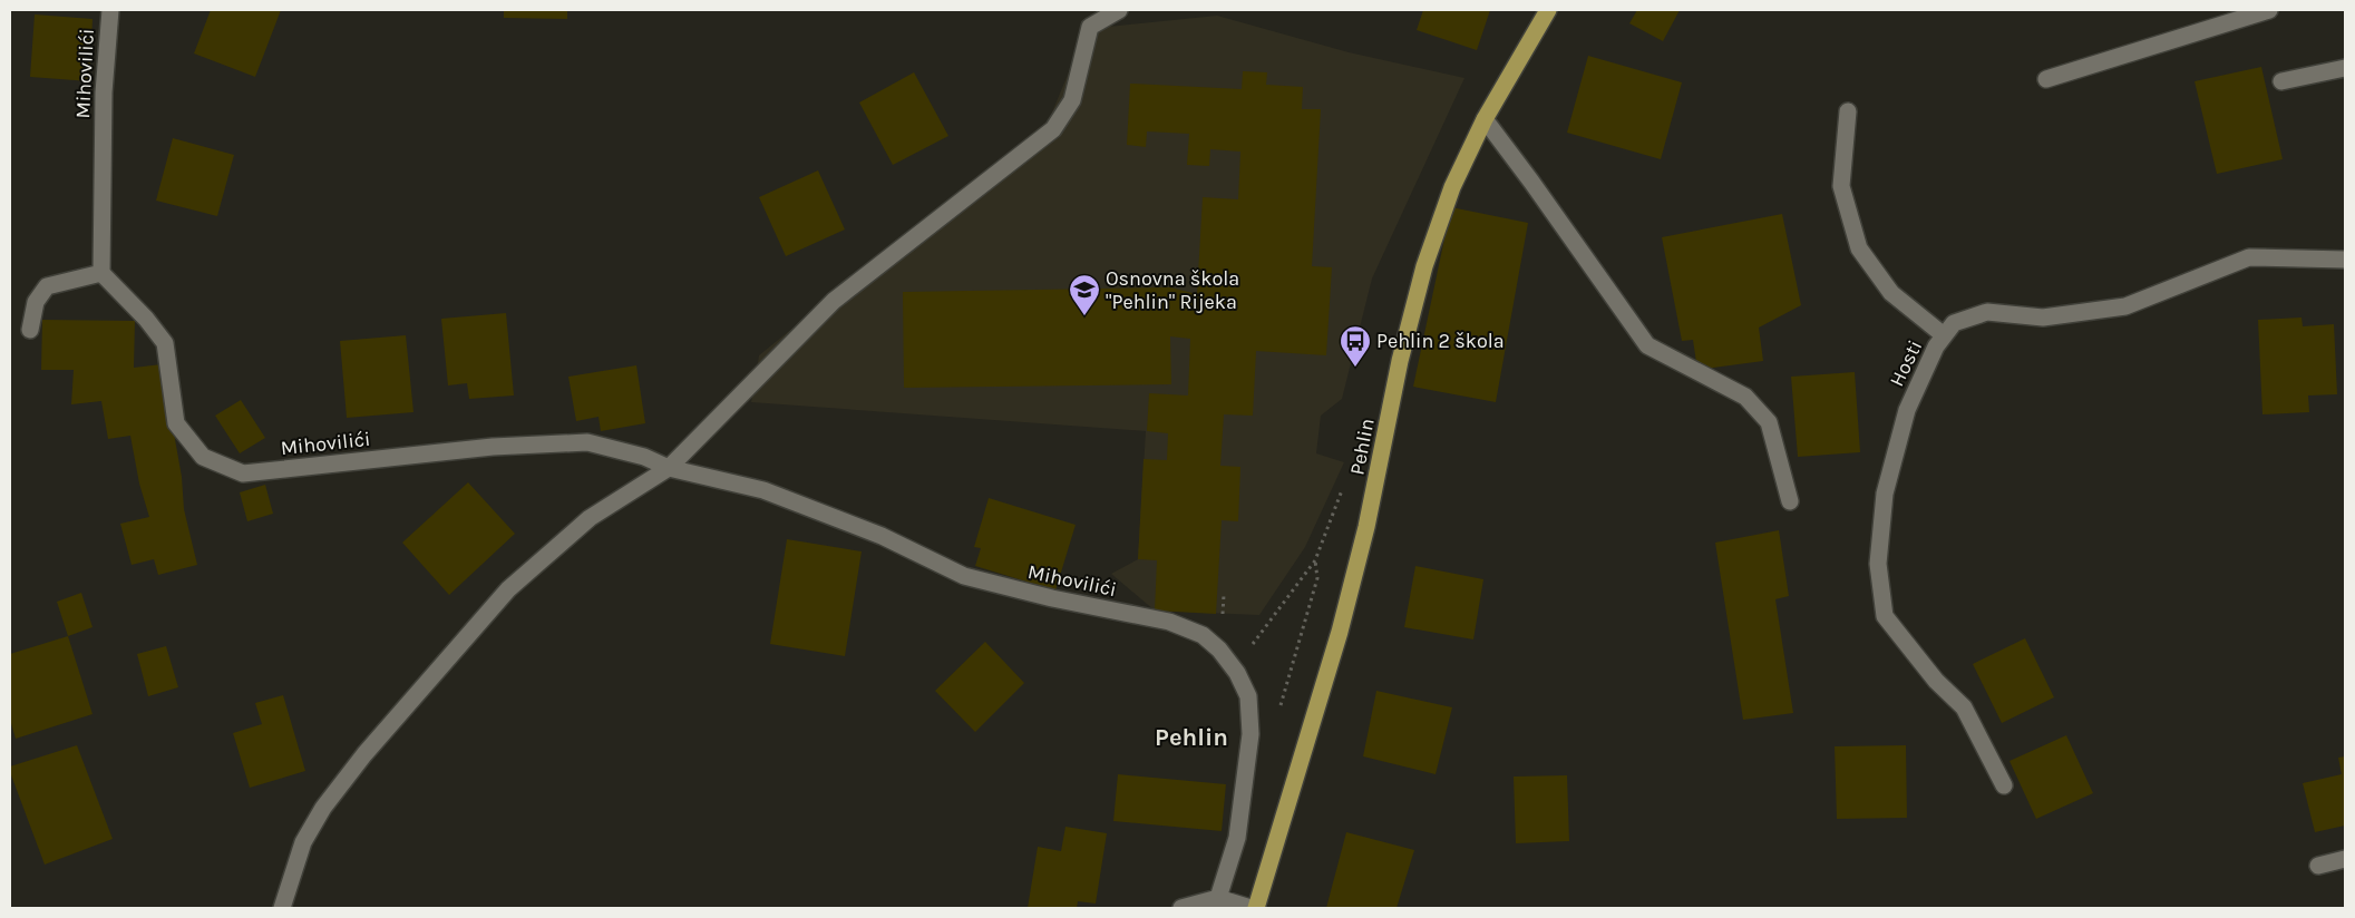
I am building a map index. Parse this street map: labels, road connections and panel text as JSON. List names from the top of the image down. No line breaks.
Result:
{"streets":{"main road":["Pehlin"],"street":["Mihovilići","Hosti"]},"districts":["Pehlin"],"places":{"school or university":["Osnovna škola \"Pehlin\" Rijeka"],"bus stop":["Pehlin 2 škola"]}}
